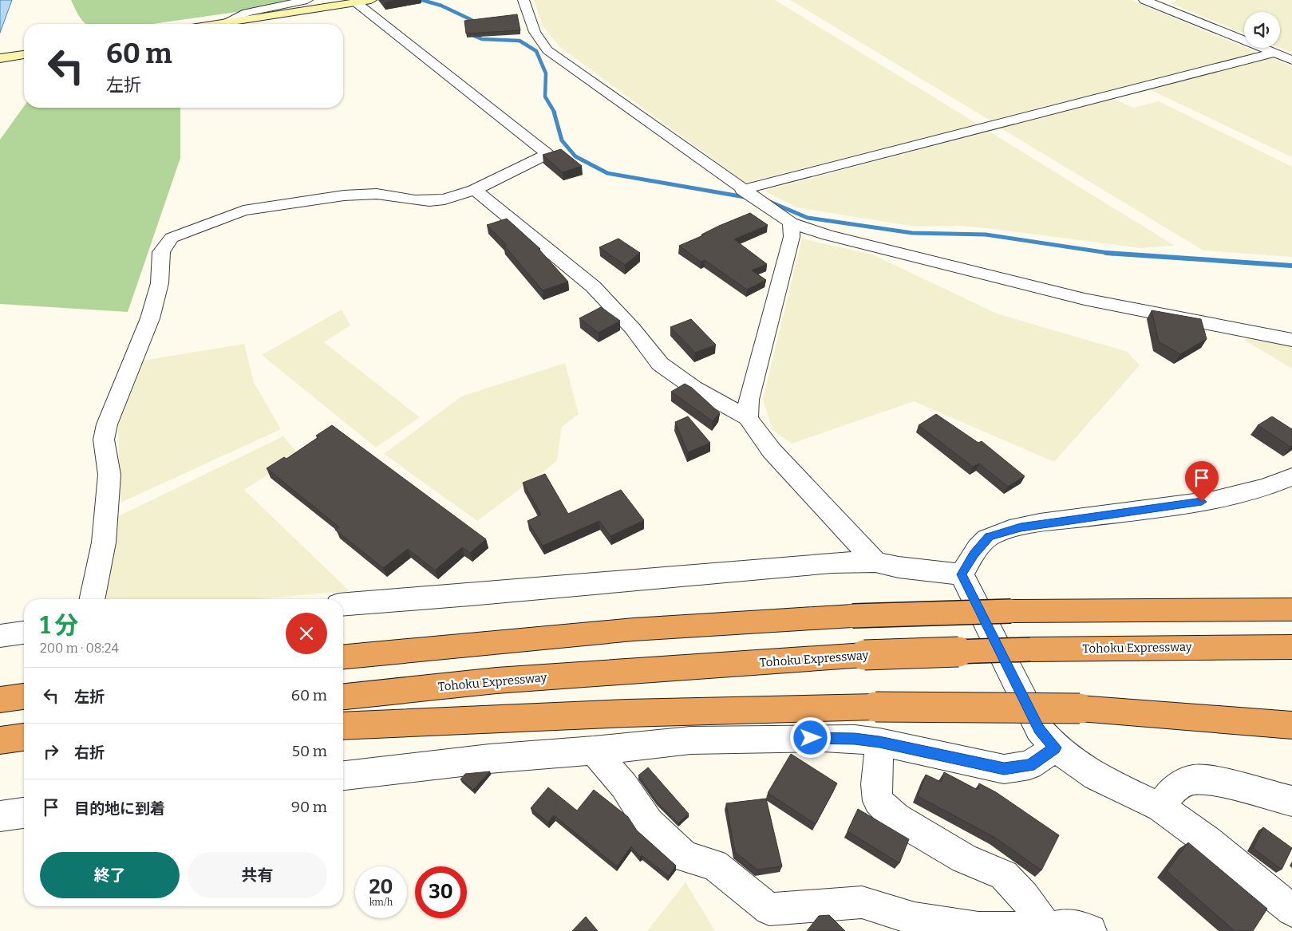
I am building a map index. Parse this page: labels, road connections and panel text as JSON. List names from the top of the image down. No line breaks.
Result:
{"streets":{"highway":["Tohoku Expressway"]},"page":{"turn":["60 m","左折"],"heading":["1 分","200 m · 08:24"],"list":[{"name":"左折","value":"60 m"},{"name":"右折","value":"50 m"},{"name":"目的地に到着","value":"90 m"}],"buttons":["終了","共有"],"speed":"20 km/h","limit":"30"}}
